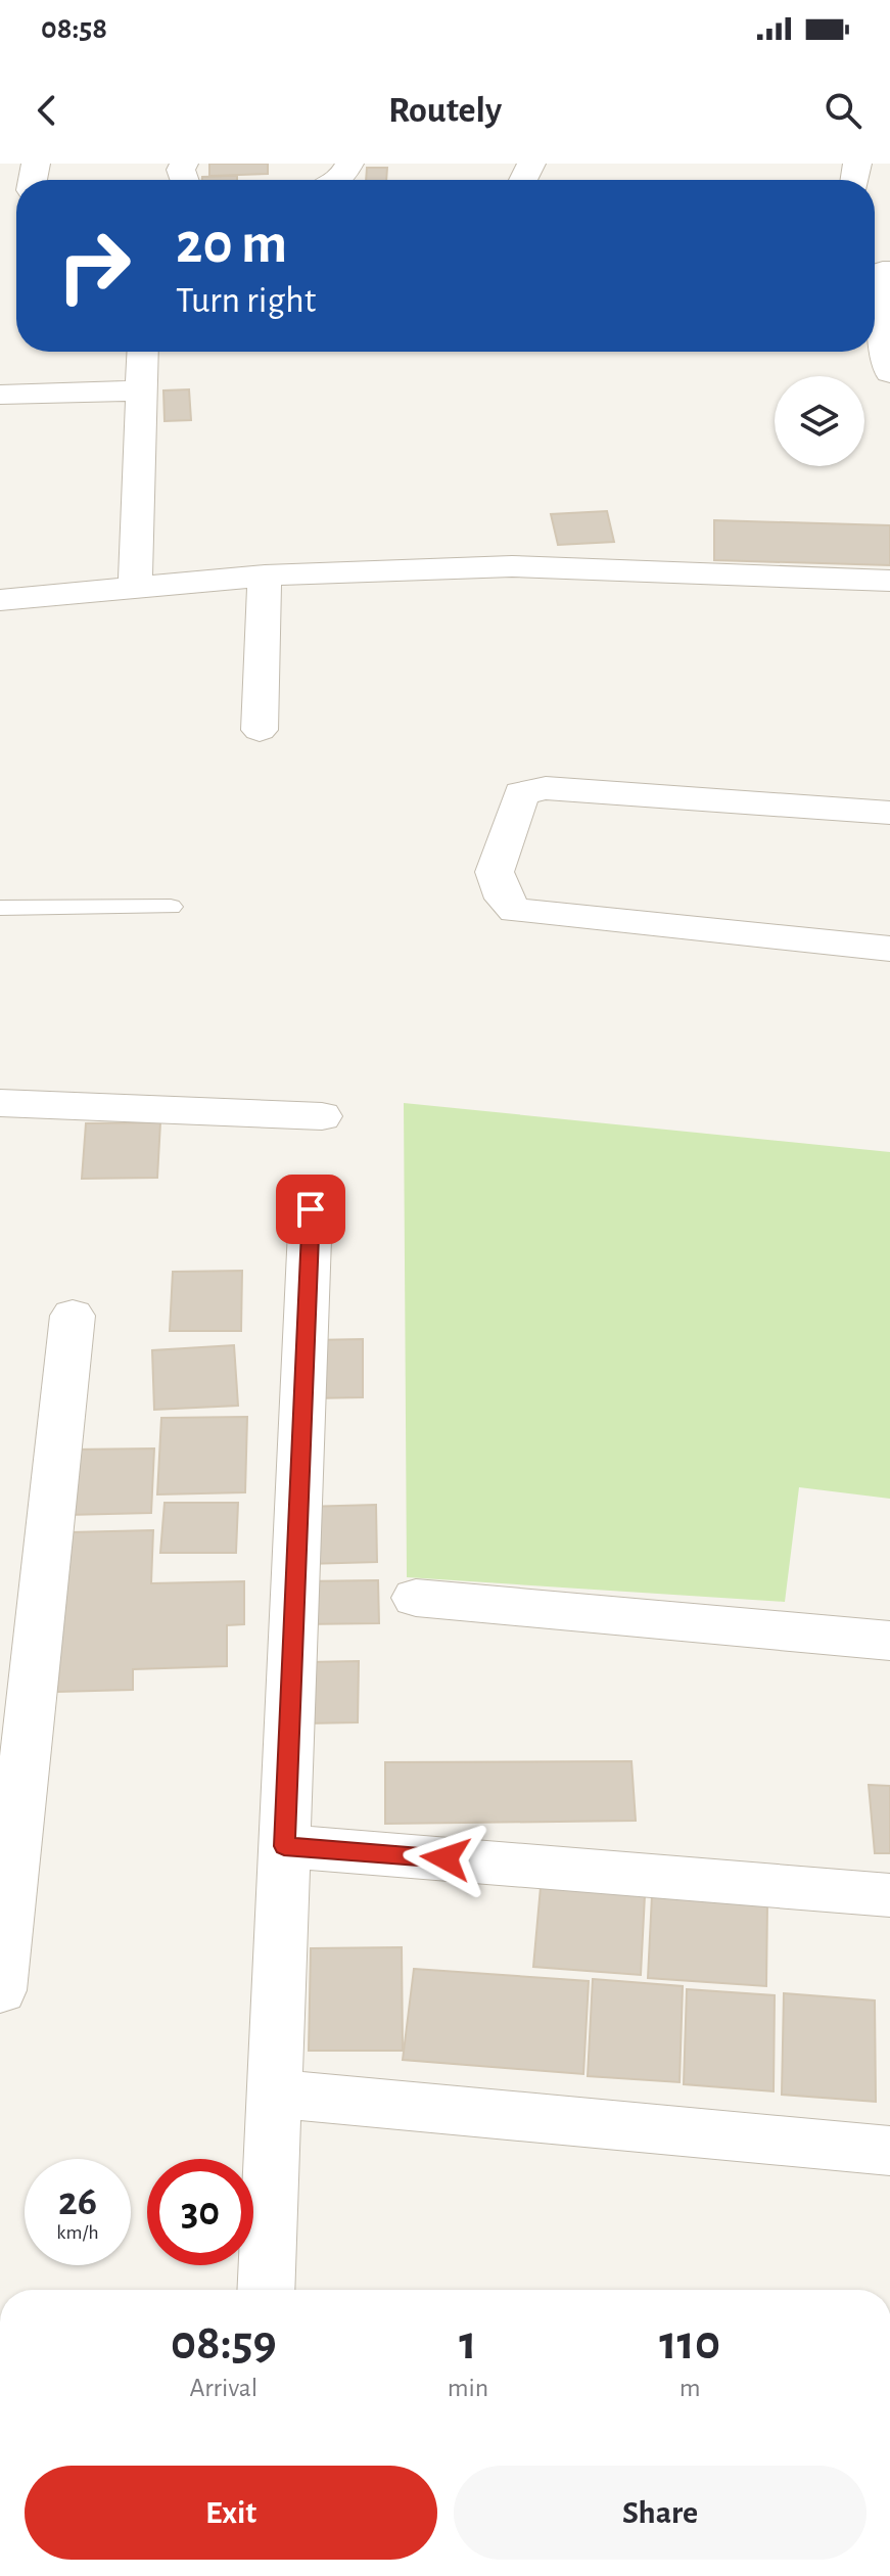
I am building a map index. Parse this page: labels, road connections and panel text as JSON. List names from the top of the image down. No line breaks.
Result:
{"page":{"status":"08:58","header":"Routely","turn":["20 m","Turn right"],"speed":"26 km/h","limit":"30","eta":["08:59","Arrival","1","min","110","m"],"buttons":["Exit","Share"]}}
